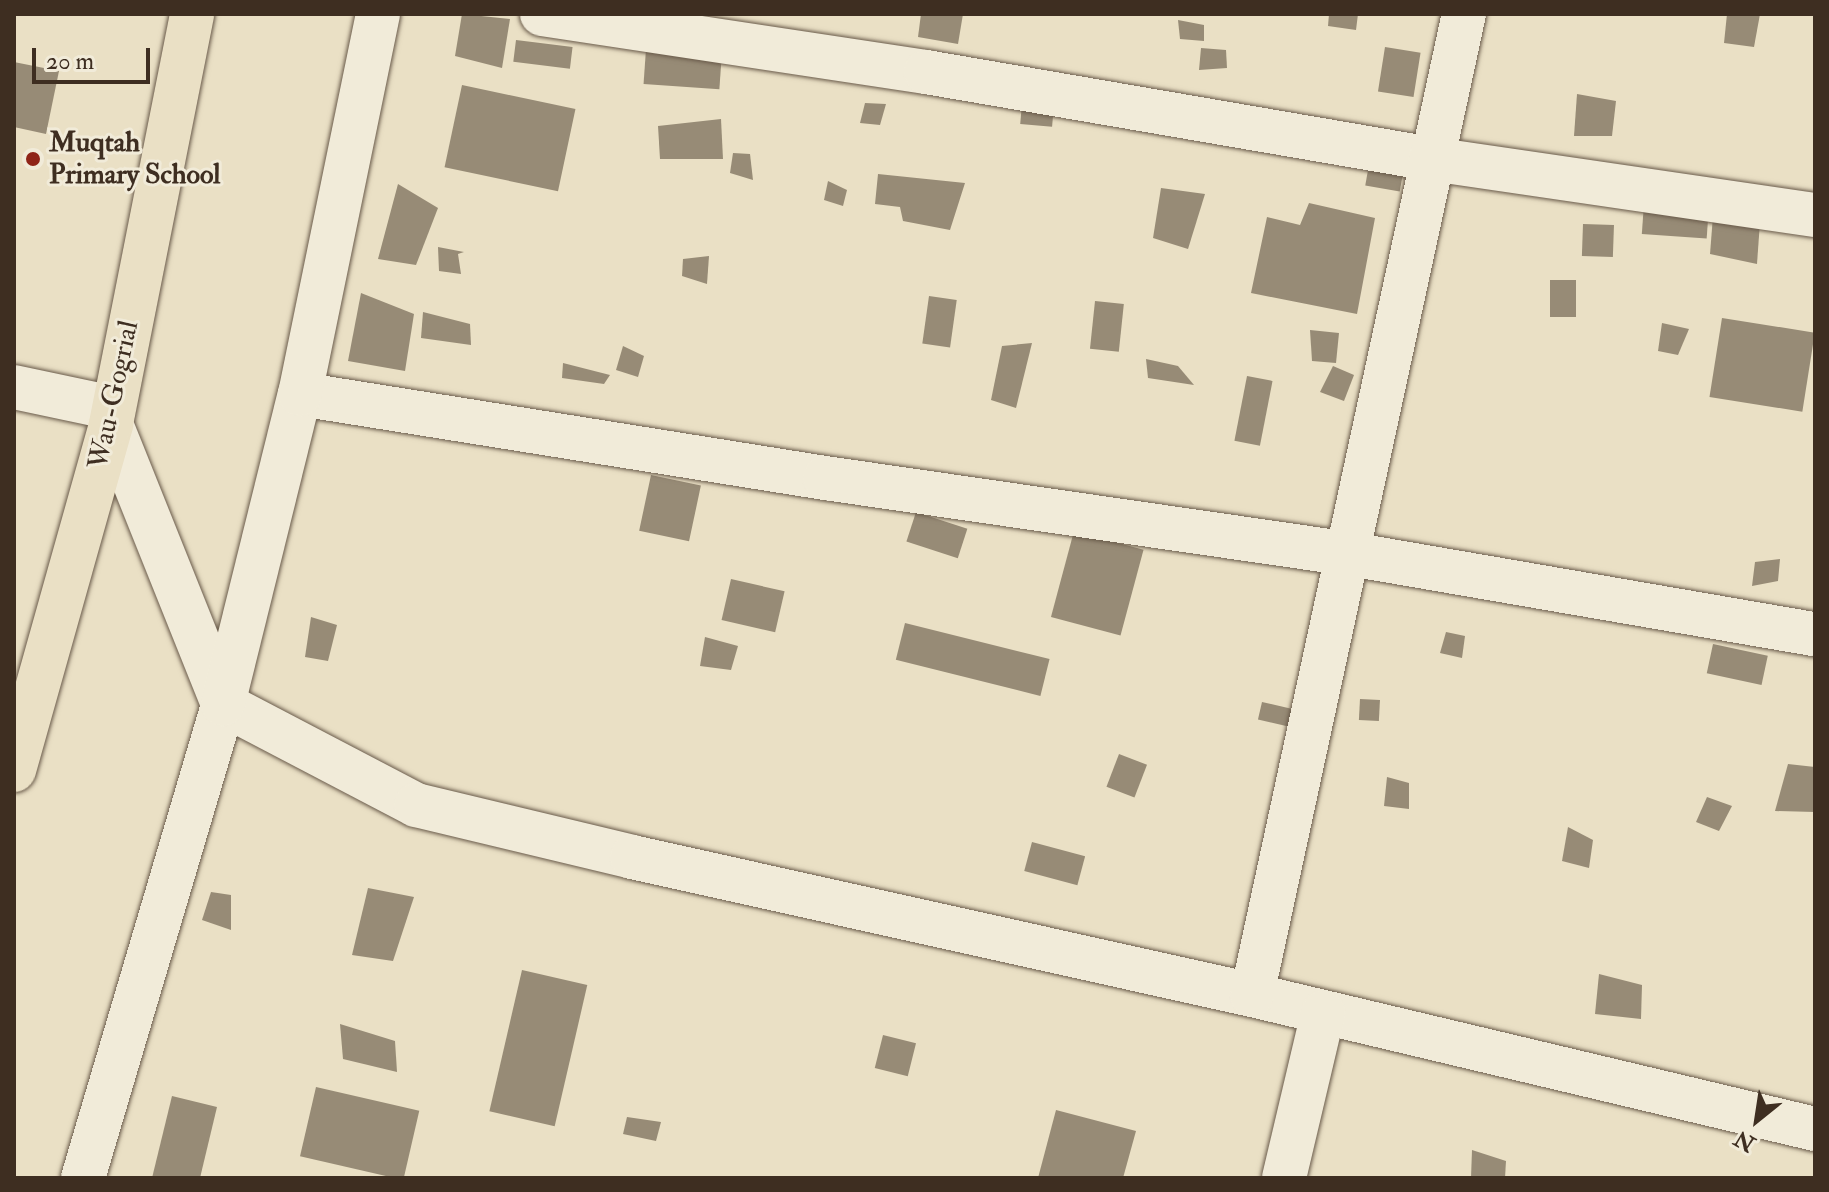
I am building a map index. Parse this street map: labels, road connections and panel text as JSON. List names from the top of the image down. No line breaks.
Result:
{"streets":{"main road":["Wau-Gogrial"]},"places":["Muqtah Primary School"],"scale_bar":"20 m","north":"bottom left"}
